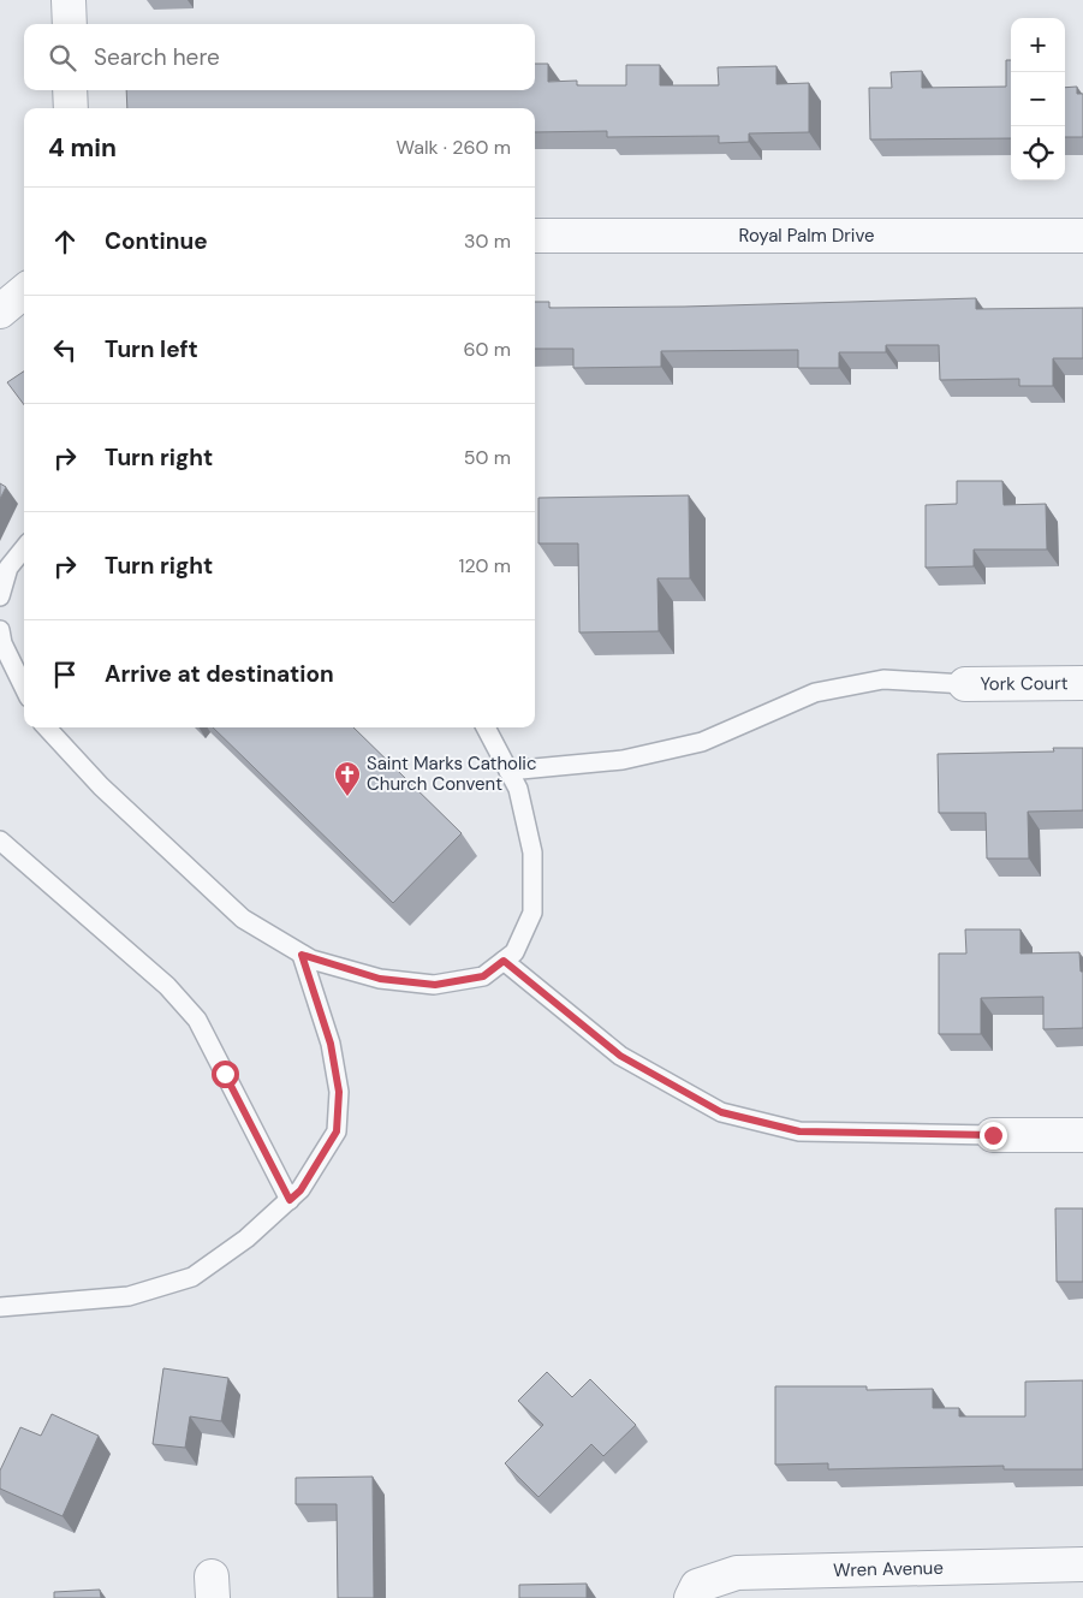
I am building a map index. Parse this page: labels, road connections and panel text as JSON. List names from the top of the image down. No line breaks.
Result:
{"streets":{"street":["Royal Palm Drive","York Court","Wren Avenue"]},"places":{"church":["Saint Marks Catholic Church Convent"]},"page":{"map_buttons":["+","−"],"search":"Search here","heading":["4 min","Walk · 260 m"],"list":[["Continue","30 m"],["Turn left","60 m"],["Turn right","50 m"],["Turn right","120 m"],"Arrive at destination"]}}
